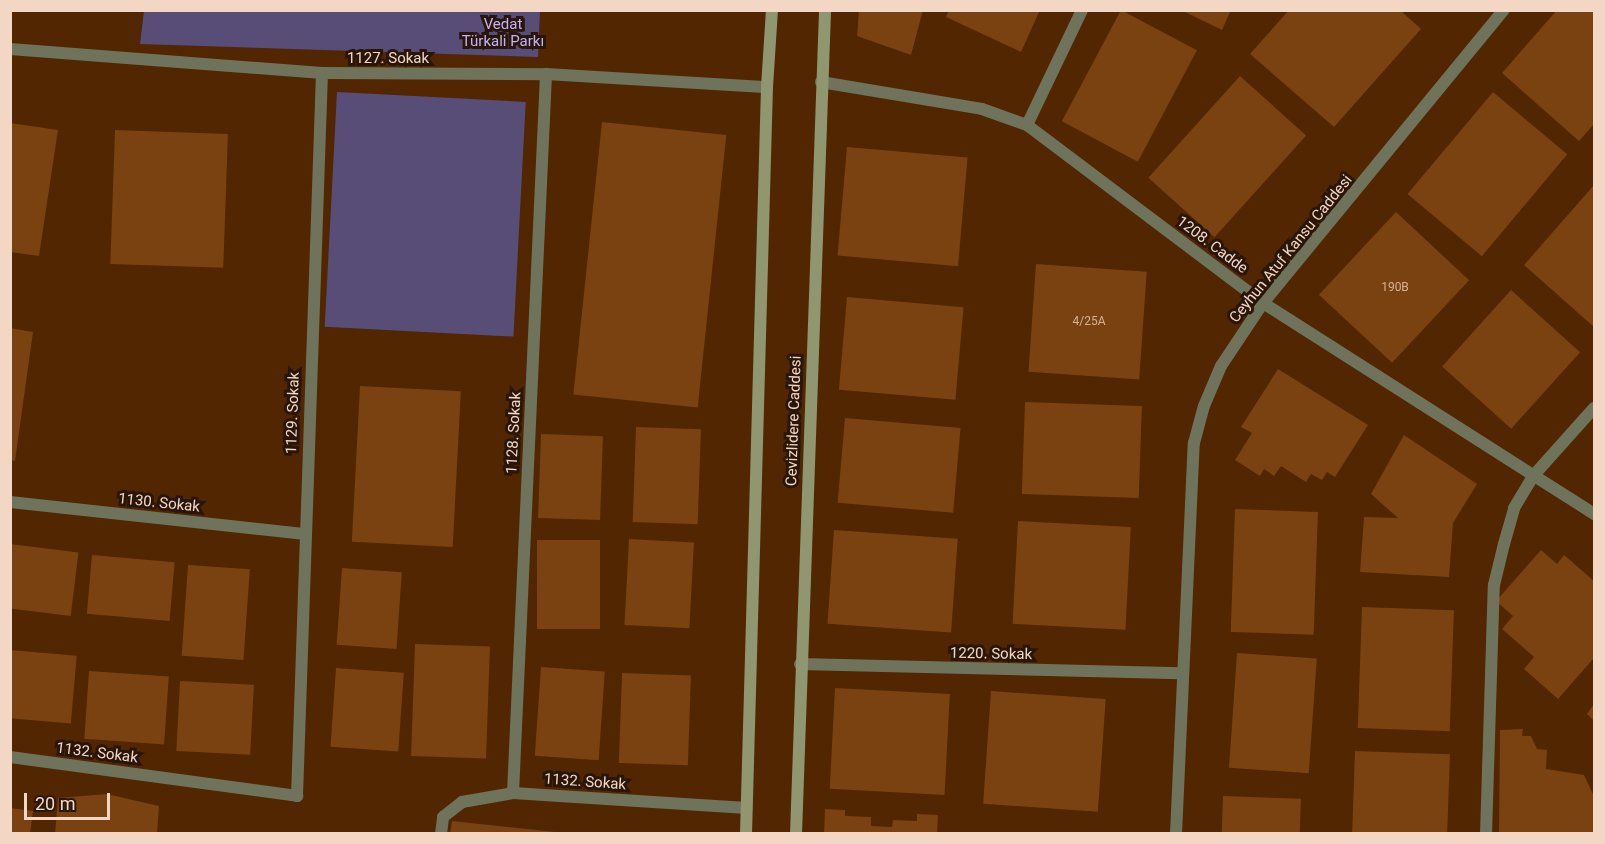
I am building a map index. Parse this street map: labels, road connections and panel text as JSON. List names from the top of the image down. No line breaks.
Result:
{"streets":{"main road":["Cevizlidere Caddesi"],"street":["1127. Sokak","1208. Cadde","Ceyhun Atuf Kansu Caddesi","1129. Sokak","1128. Sokak","1130. Sokak","1220. Sokak","1132. Sokak"]},"crossings":[["1127. Sokak","1129. Sokak"],["1127. Sokak","1128. Sokak"],["1208. Cadde","Ceyhun Atuf Kansu Caddesi"],["1208. Cadde","Cevizlidere Caddesi"],["Ceyhun Atuf Kansu Caddesi","1220. Sokak"],["1129. Sokak","1130. Sokak"],["1129. Sokak","1132. Sokak"],["Cevizlidere Caddesi","1220. Sokak"],["1128. Sokak","1132. Sokak"]],"parks":["Vedat Türkali Parkı"],"house_numbers":["190B","4/25A"],"scale_bar":"20 m"}
